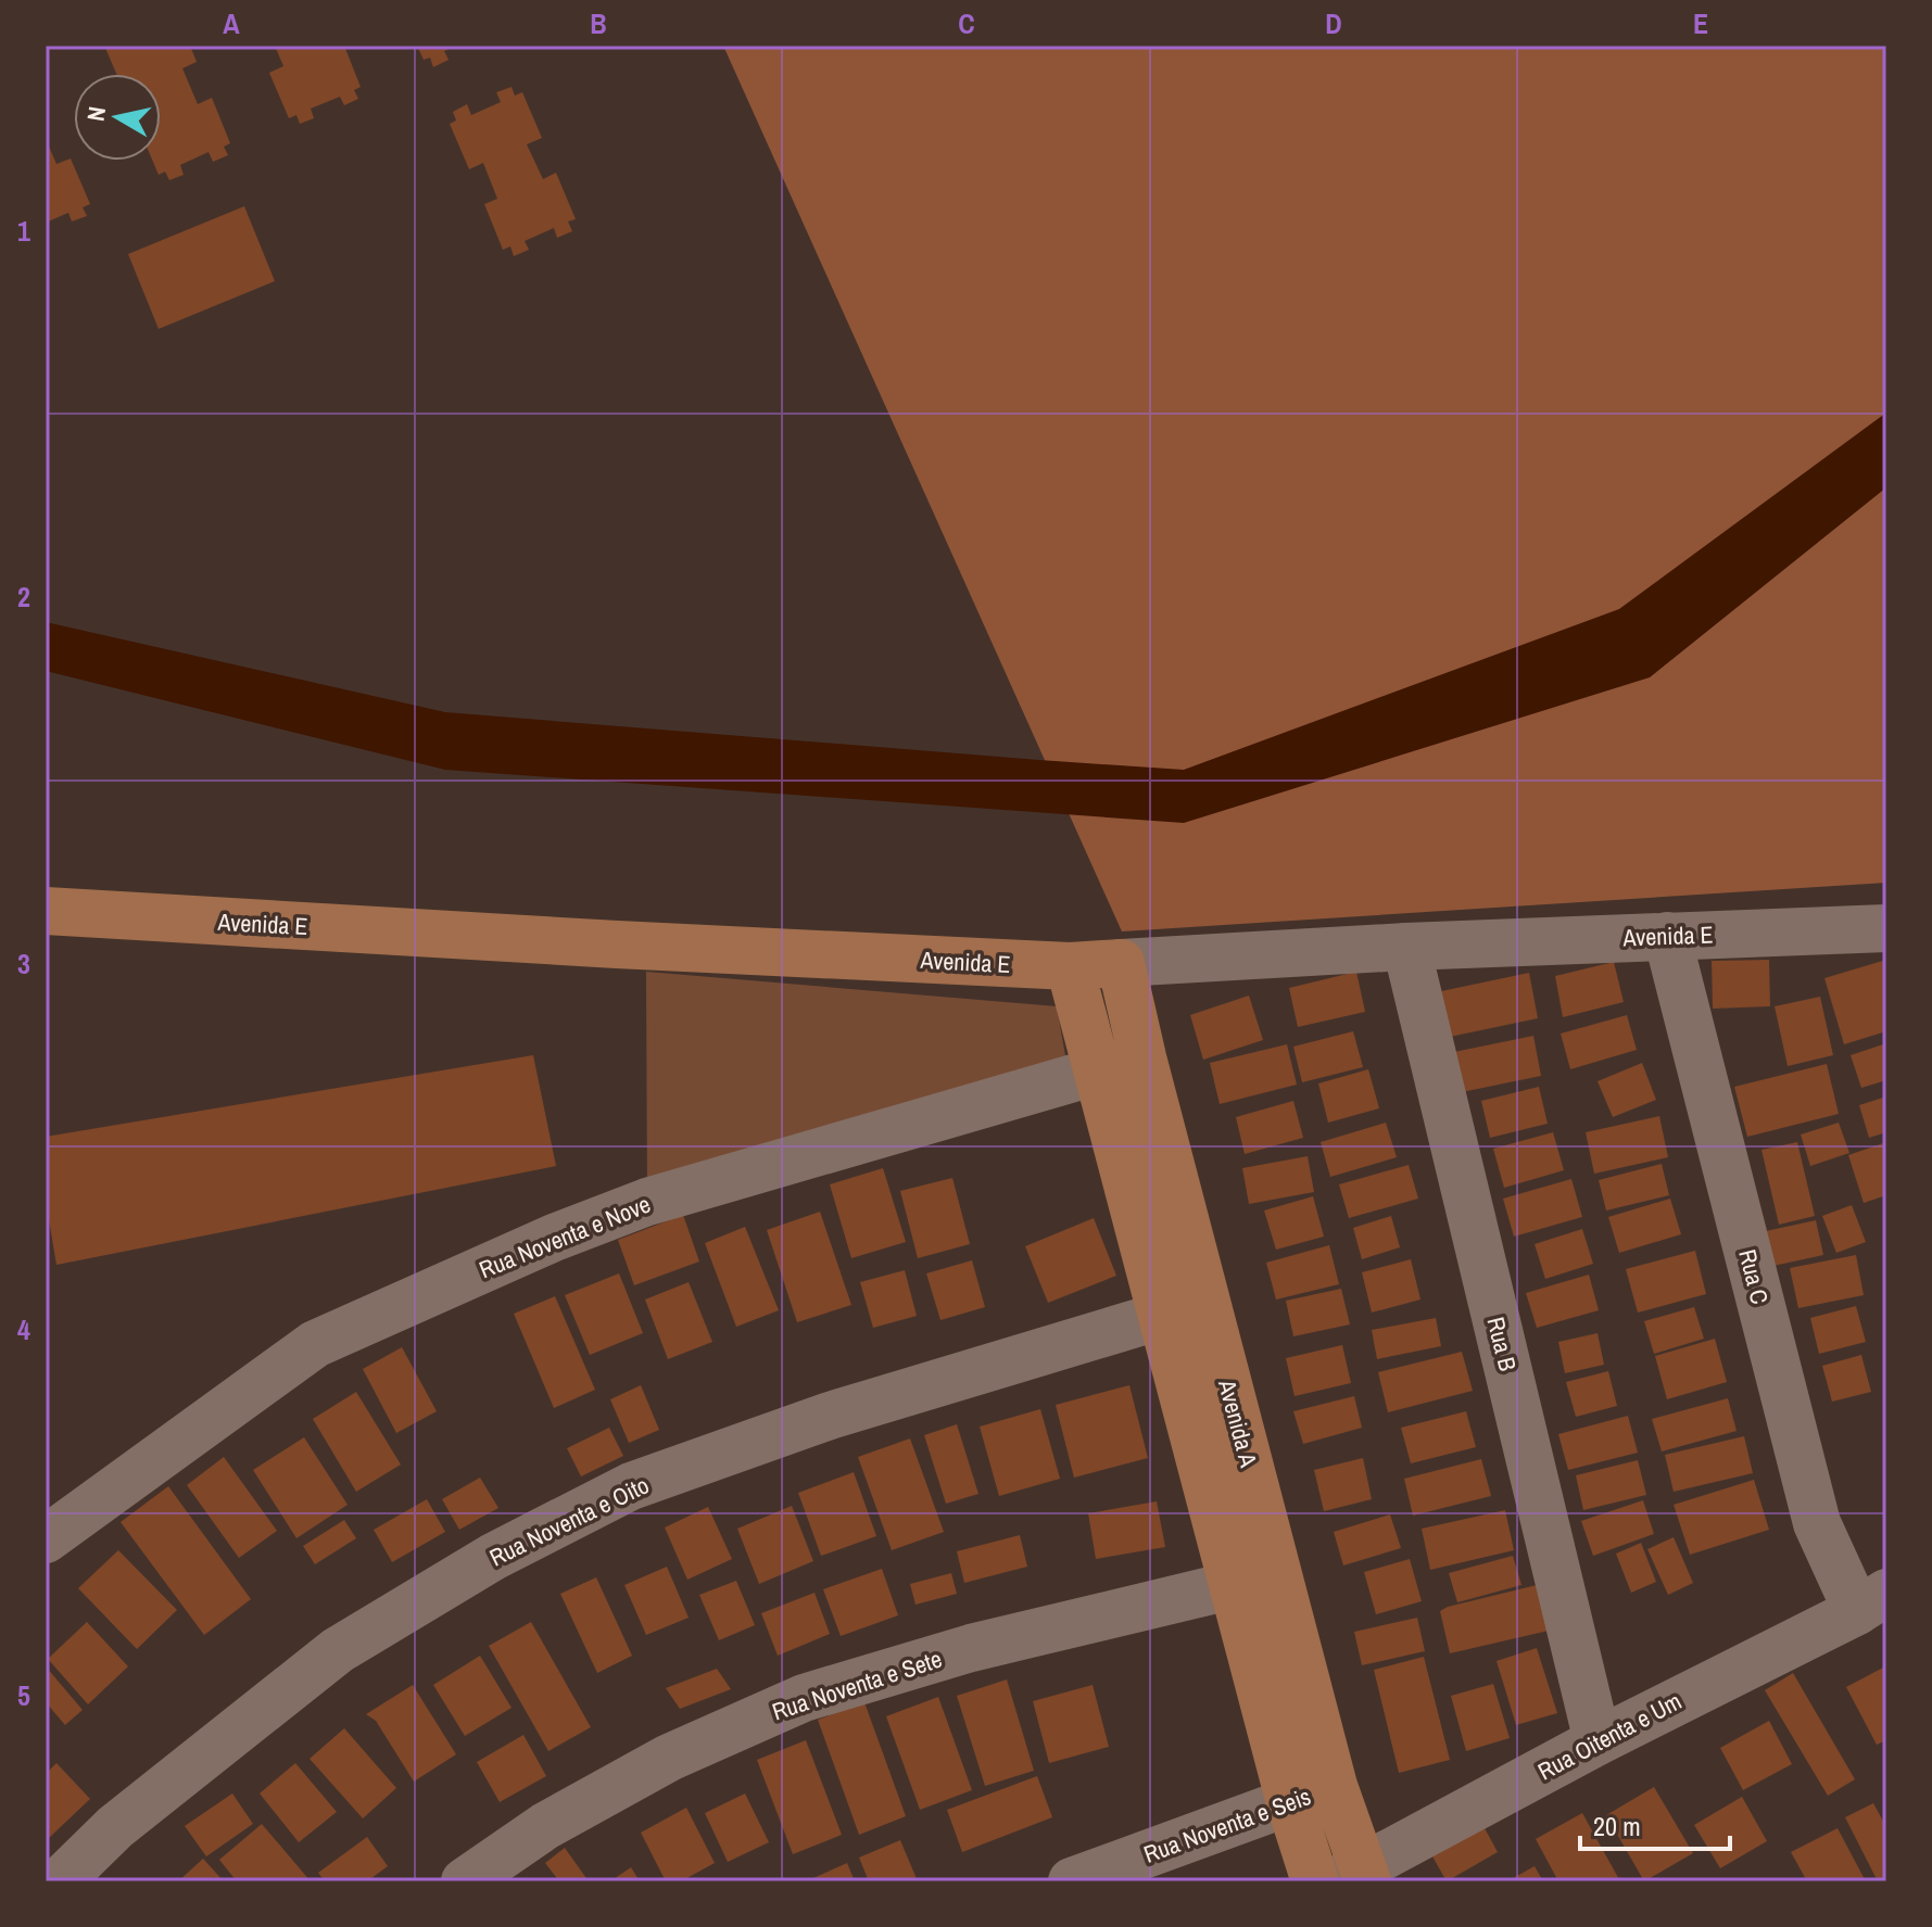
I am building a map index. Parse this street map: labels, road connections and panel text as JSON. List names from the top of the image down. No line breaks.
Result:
{"streets":{"main road":["Avenida E","Avenida A"],"street":["Rua Noventa e Nove","Rua C","Rua B","Rua Noventa e Oito","Rua Noventa e Sete","Rua Oitenta e Um","Rua Noventa e Seis"]},"crossings":[["Avenida E","Rua C"],["Avenida E","Rua B"],["Avenida E","Avenida A"],["Rua Noventa e Nove","Avenida A"],["Rua C","Rua Oitenta e Um"],["Rua B","Rua Oitenta e Um"],["Avenida A","Rua Noventa e Oito"],["Avenida A","Rua Noventa e Sete"],["Avenida A","Rua Oitenta e Um"],["Avenida A","Rua Noventa e Seis"]],"scale_bar":"20 m","north":"left","grid":{"columns":["A","B","C","D","E"],"rows":["1","2","3","4","5"]}}
